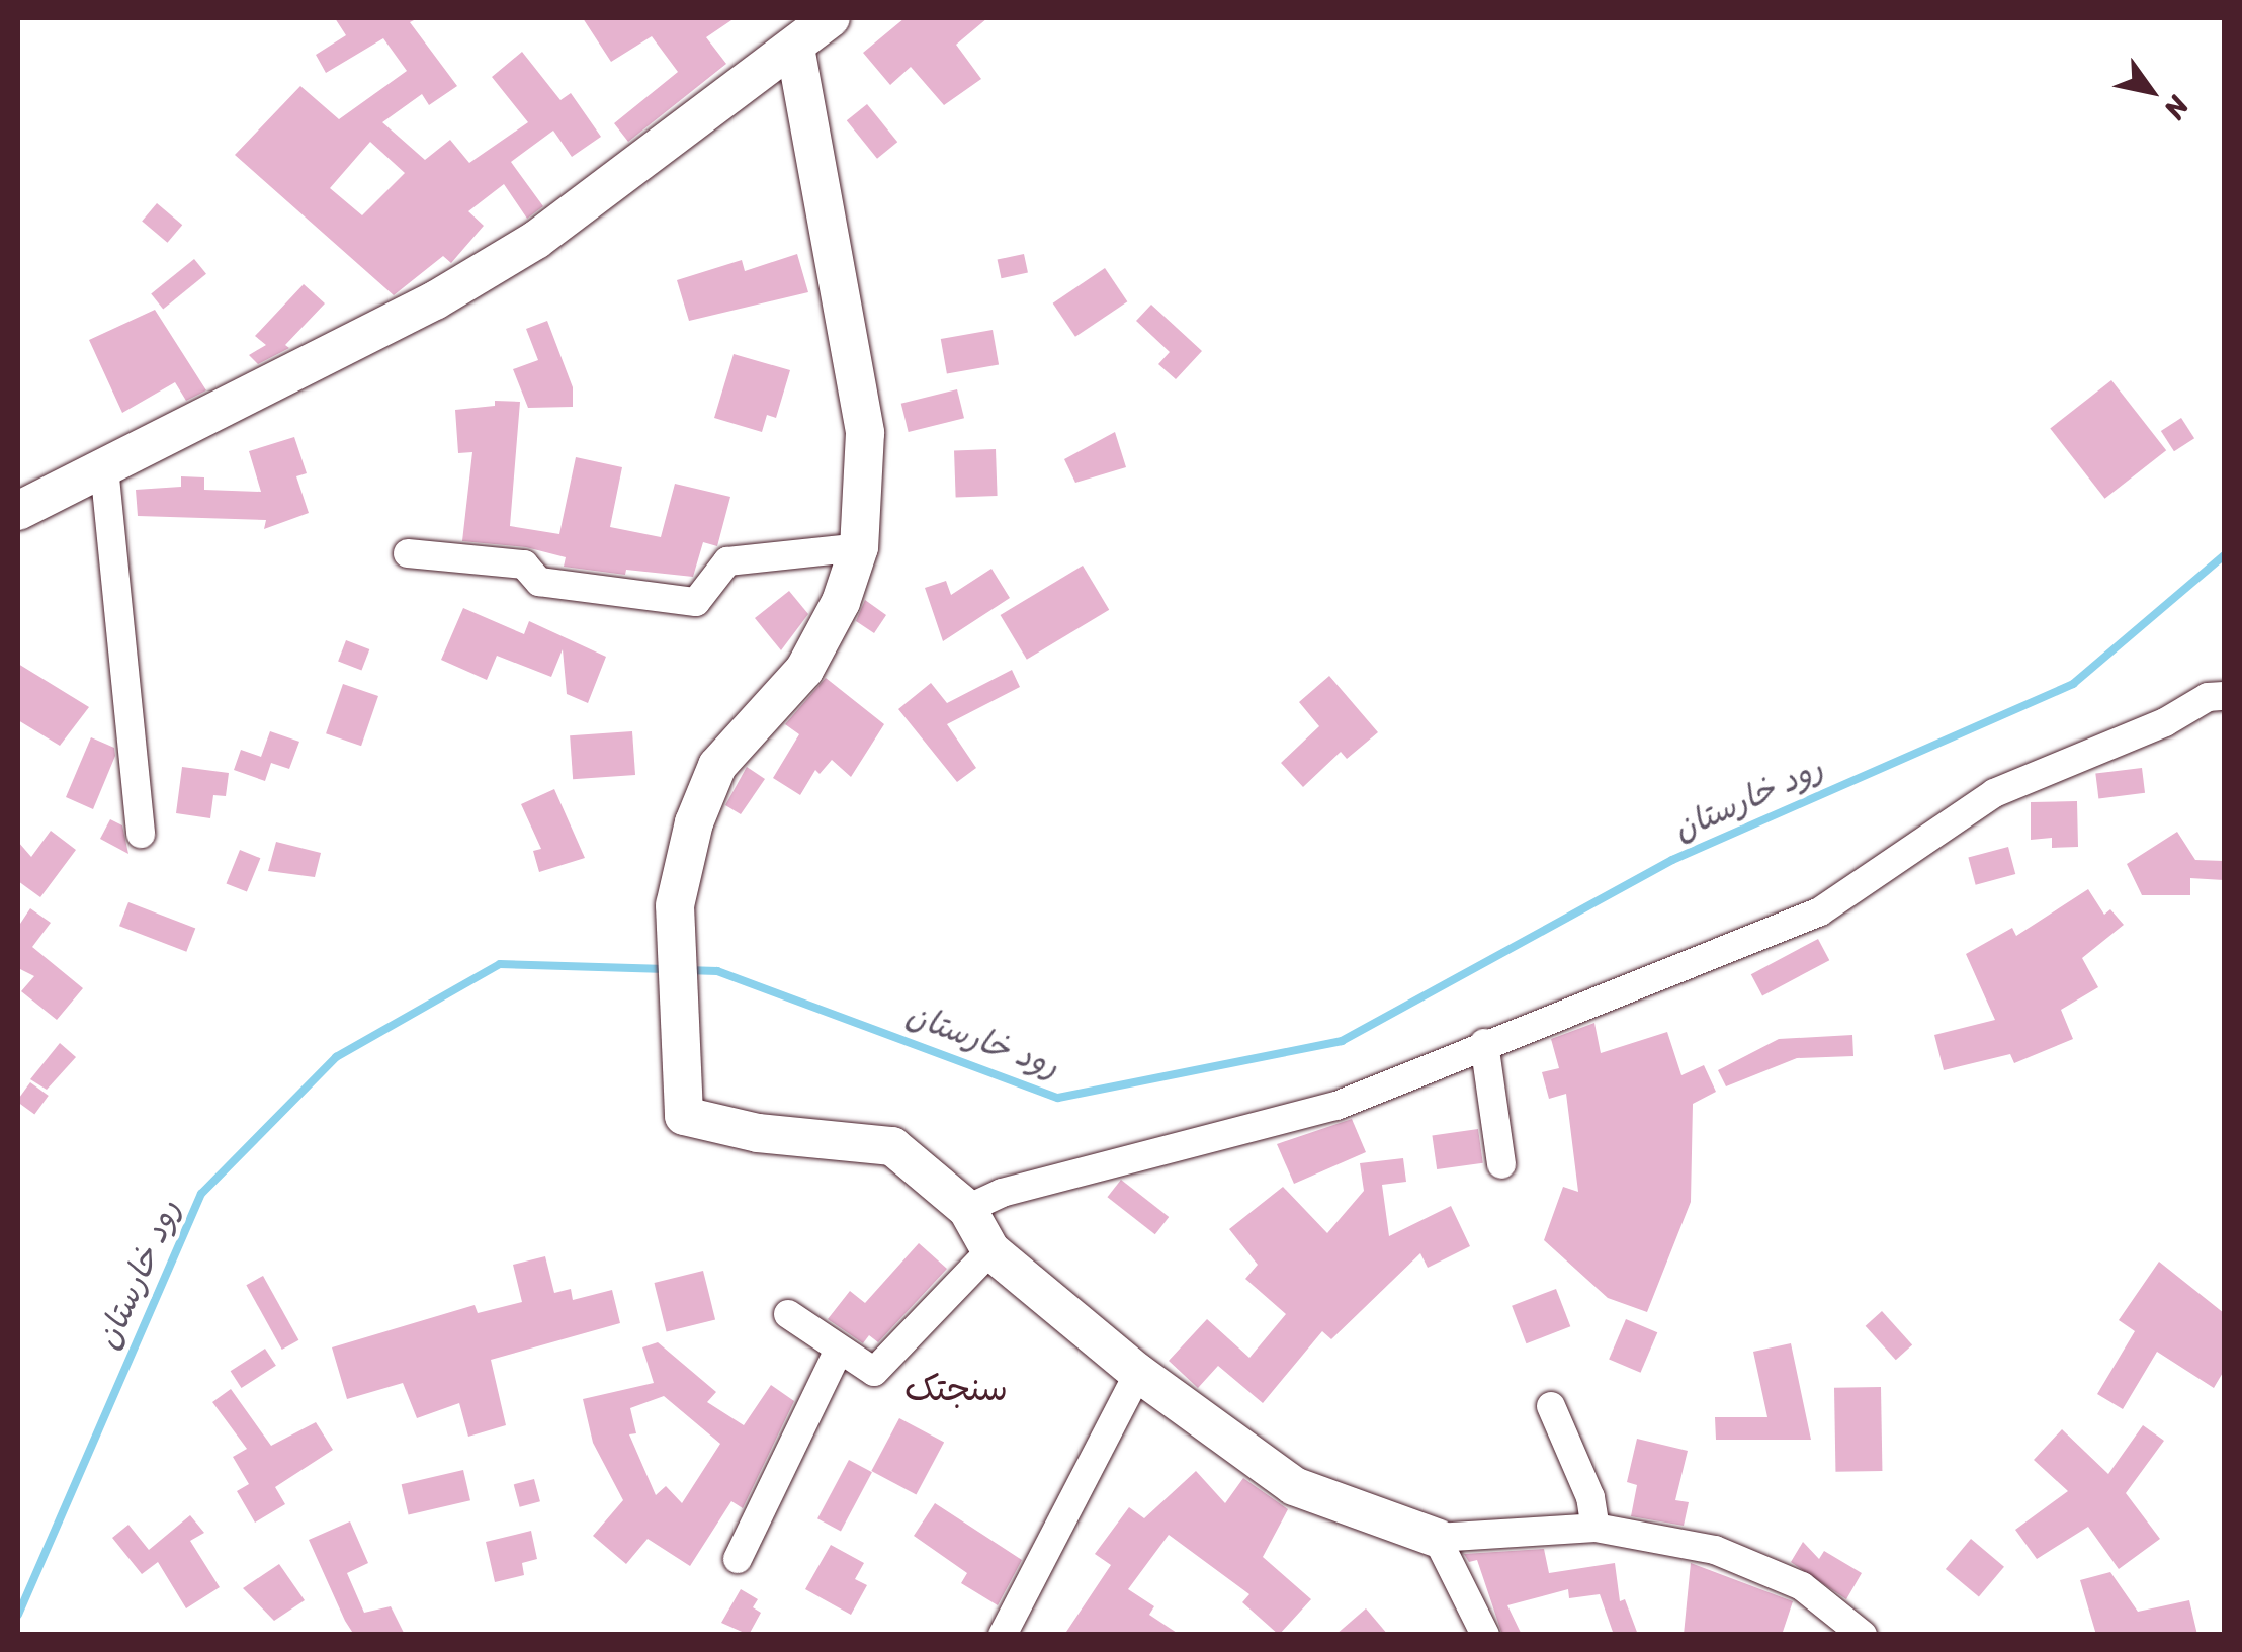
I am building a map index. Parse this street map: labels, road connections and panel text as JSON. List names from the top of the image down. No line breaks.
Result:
{"districts":["سنجتک"],"water":["رود خارستان"],"north":"bottom right"}
